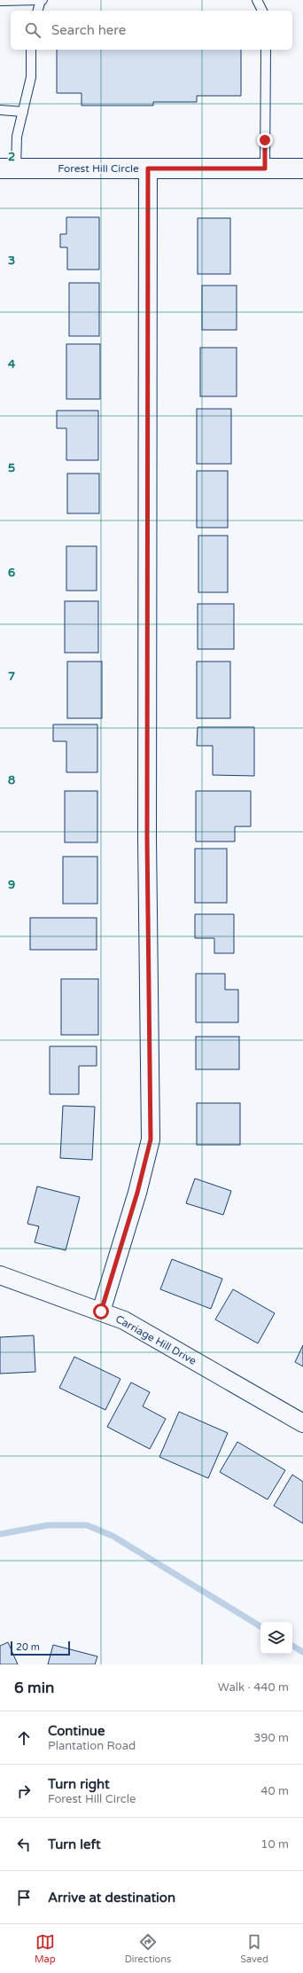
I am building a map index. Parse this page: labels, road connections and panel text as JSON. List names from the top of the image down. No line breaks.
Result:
{"streets":{"street":["Forest Hill Circle","Carriage Hill Drive"]},"scale_bar":"20 m","page":{"search":"Search here","scale":"20 m","heading":["6 min","Walk · 440 m"],"list":[["Continue","Plantation Road","390 m"],["Turn right","Forest Hill Circle","40 m"],["Turn left","10 m"],"Arrive at destination"],"nav":["Map","Directions","Saved"]},"grid":{"rows":["2","3","4","5","6","7","8","9"]}}
